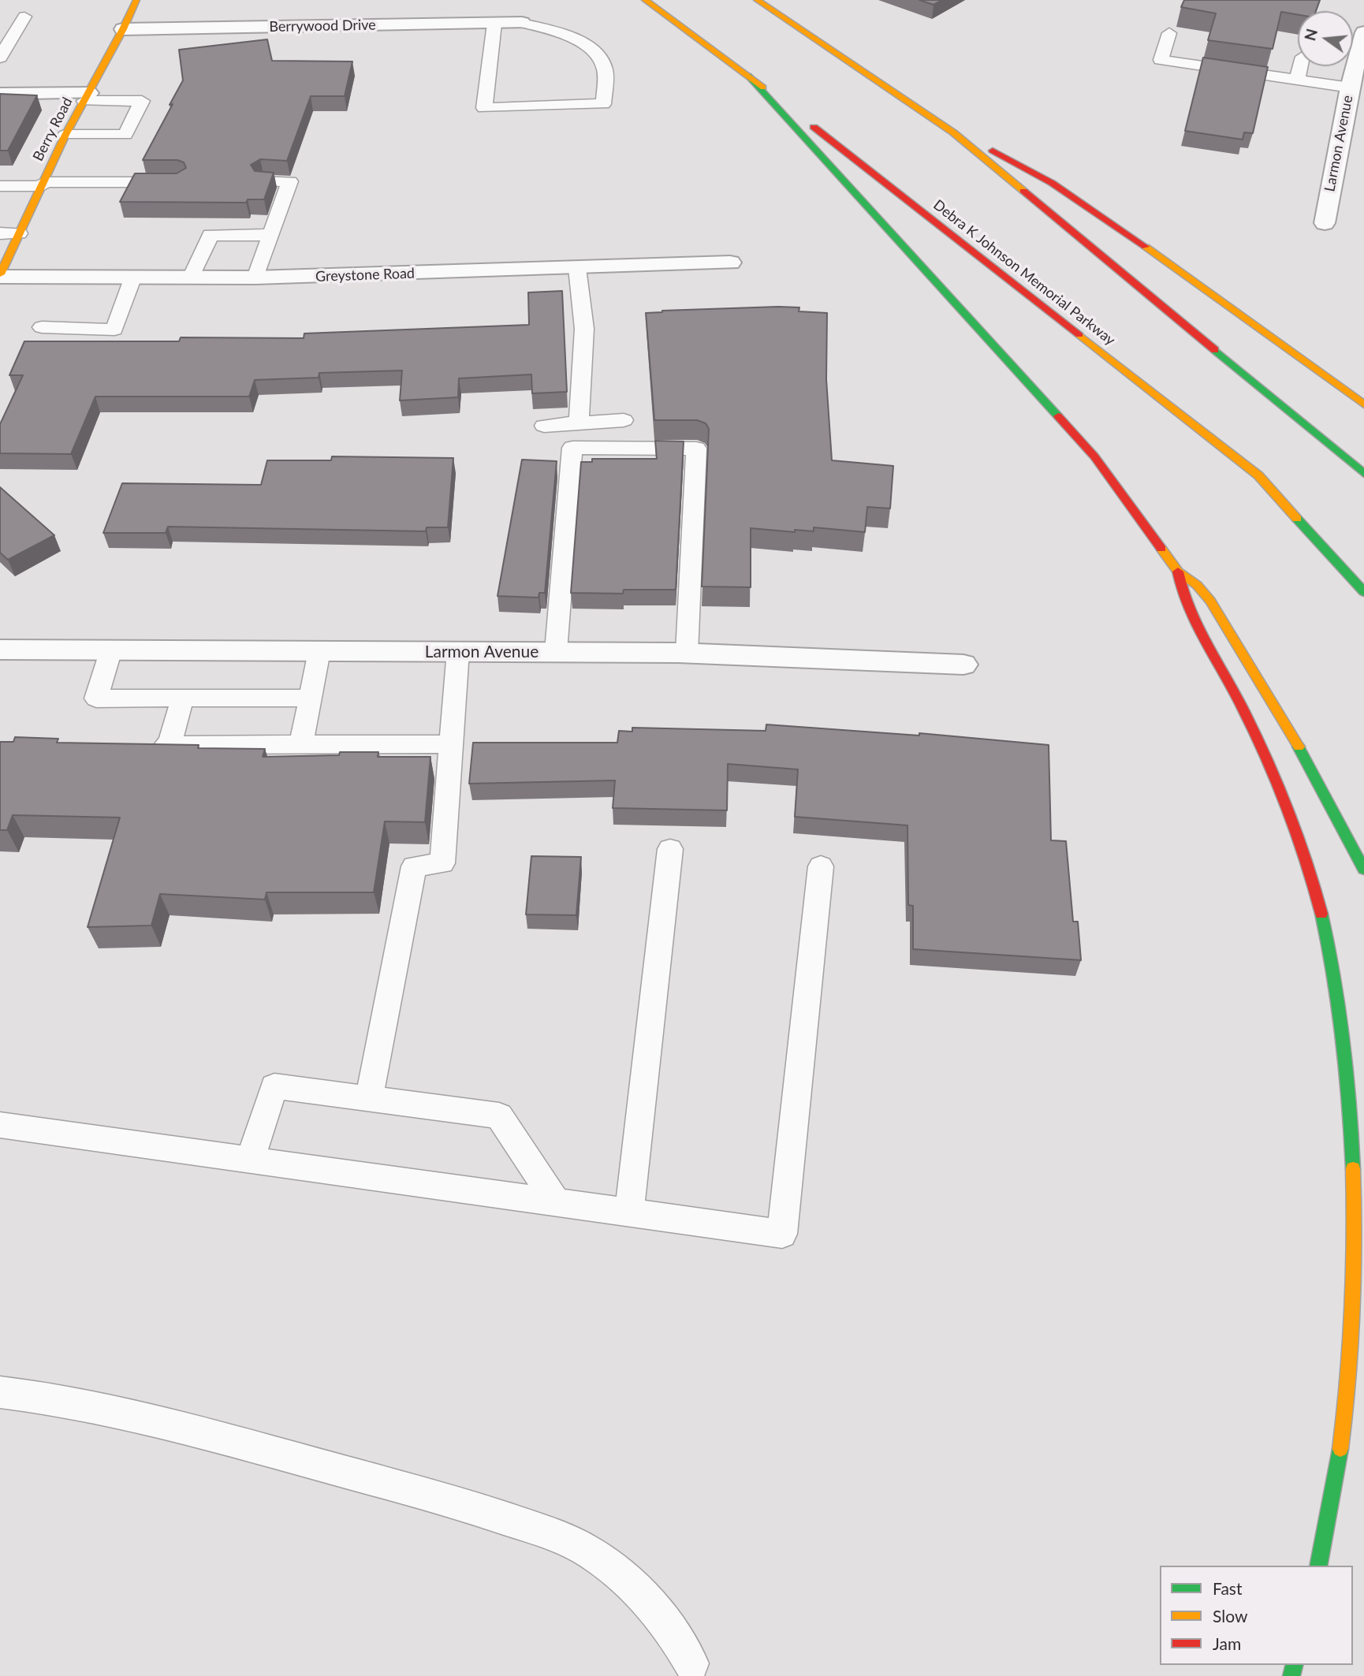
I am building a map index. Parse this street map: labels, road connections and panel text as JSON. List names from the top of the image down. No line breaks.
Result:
{"streets":{"main road":["Berry Road","Debra K Johnson Memorial Parkway"],"street":["Berrywood Drive","Larmon Avenue","Greystone Road"]},"crossings":[["Berrywood Drive","Berry Road"],["Berry Road","Greystone Road"]],"legend":["Fast","Slow","Jam"],"north":"left"}
